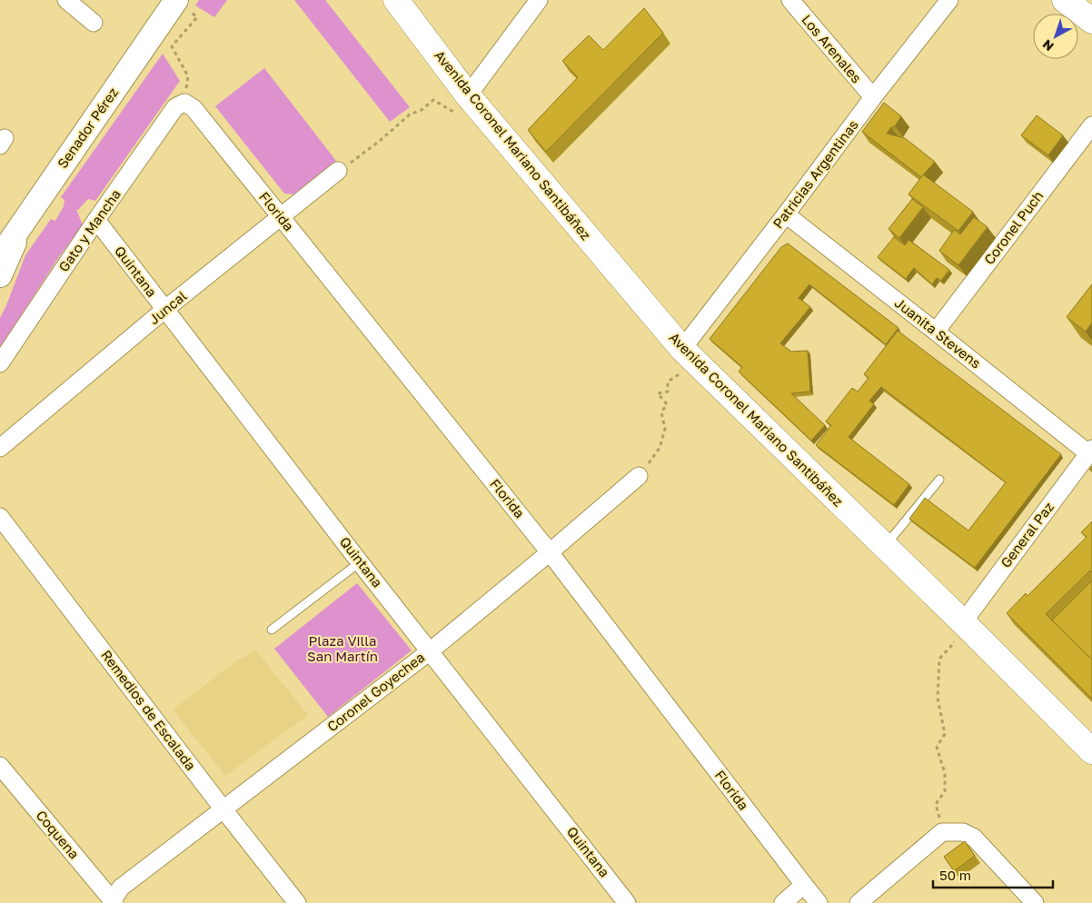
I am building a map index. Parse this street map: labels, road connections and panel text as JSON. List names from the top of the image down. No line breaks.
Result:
{"streets":{"main road":["Senador Pérez","Avenida Coronel Mariano Santibáñez"],"street":["Los Arenales","Patricias Argentinas","Florida","Coronel Puch","Gato y Mancha","Quintana","Juncal","Juanita Stevens","General Paz","Coronel Goyechea","Remedios de Escalada","Coquena"]},"crossings":[["Los Arenales","Patricias Argentinas"],["Avenida Coronel Mariano Santibáñez","Patricias Argentinas"],["Avenida Coronel Mariano Santibáñez","General Paz"],["Patricias Argentinas","Juanita Stevens"],["Florida","Gato y Mancha"],["Florida","Juncal"],["Florida","Coronel Goyechea"],["Coronel Puch","Juanita Stevens"],["Gato y Mancha","Quintana"],["Quintana","Juncal"],["Quintana","Coronel Goyechea"],["Juanita Stevens","General Paz"],["Coronel Goyechea","Remedios de Escalada"],["Coronel Goyechea","Coquena"]],"parks":["Plaza Villa San Martín"],"scale_bar":"50 m","north":"bottom left"}
